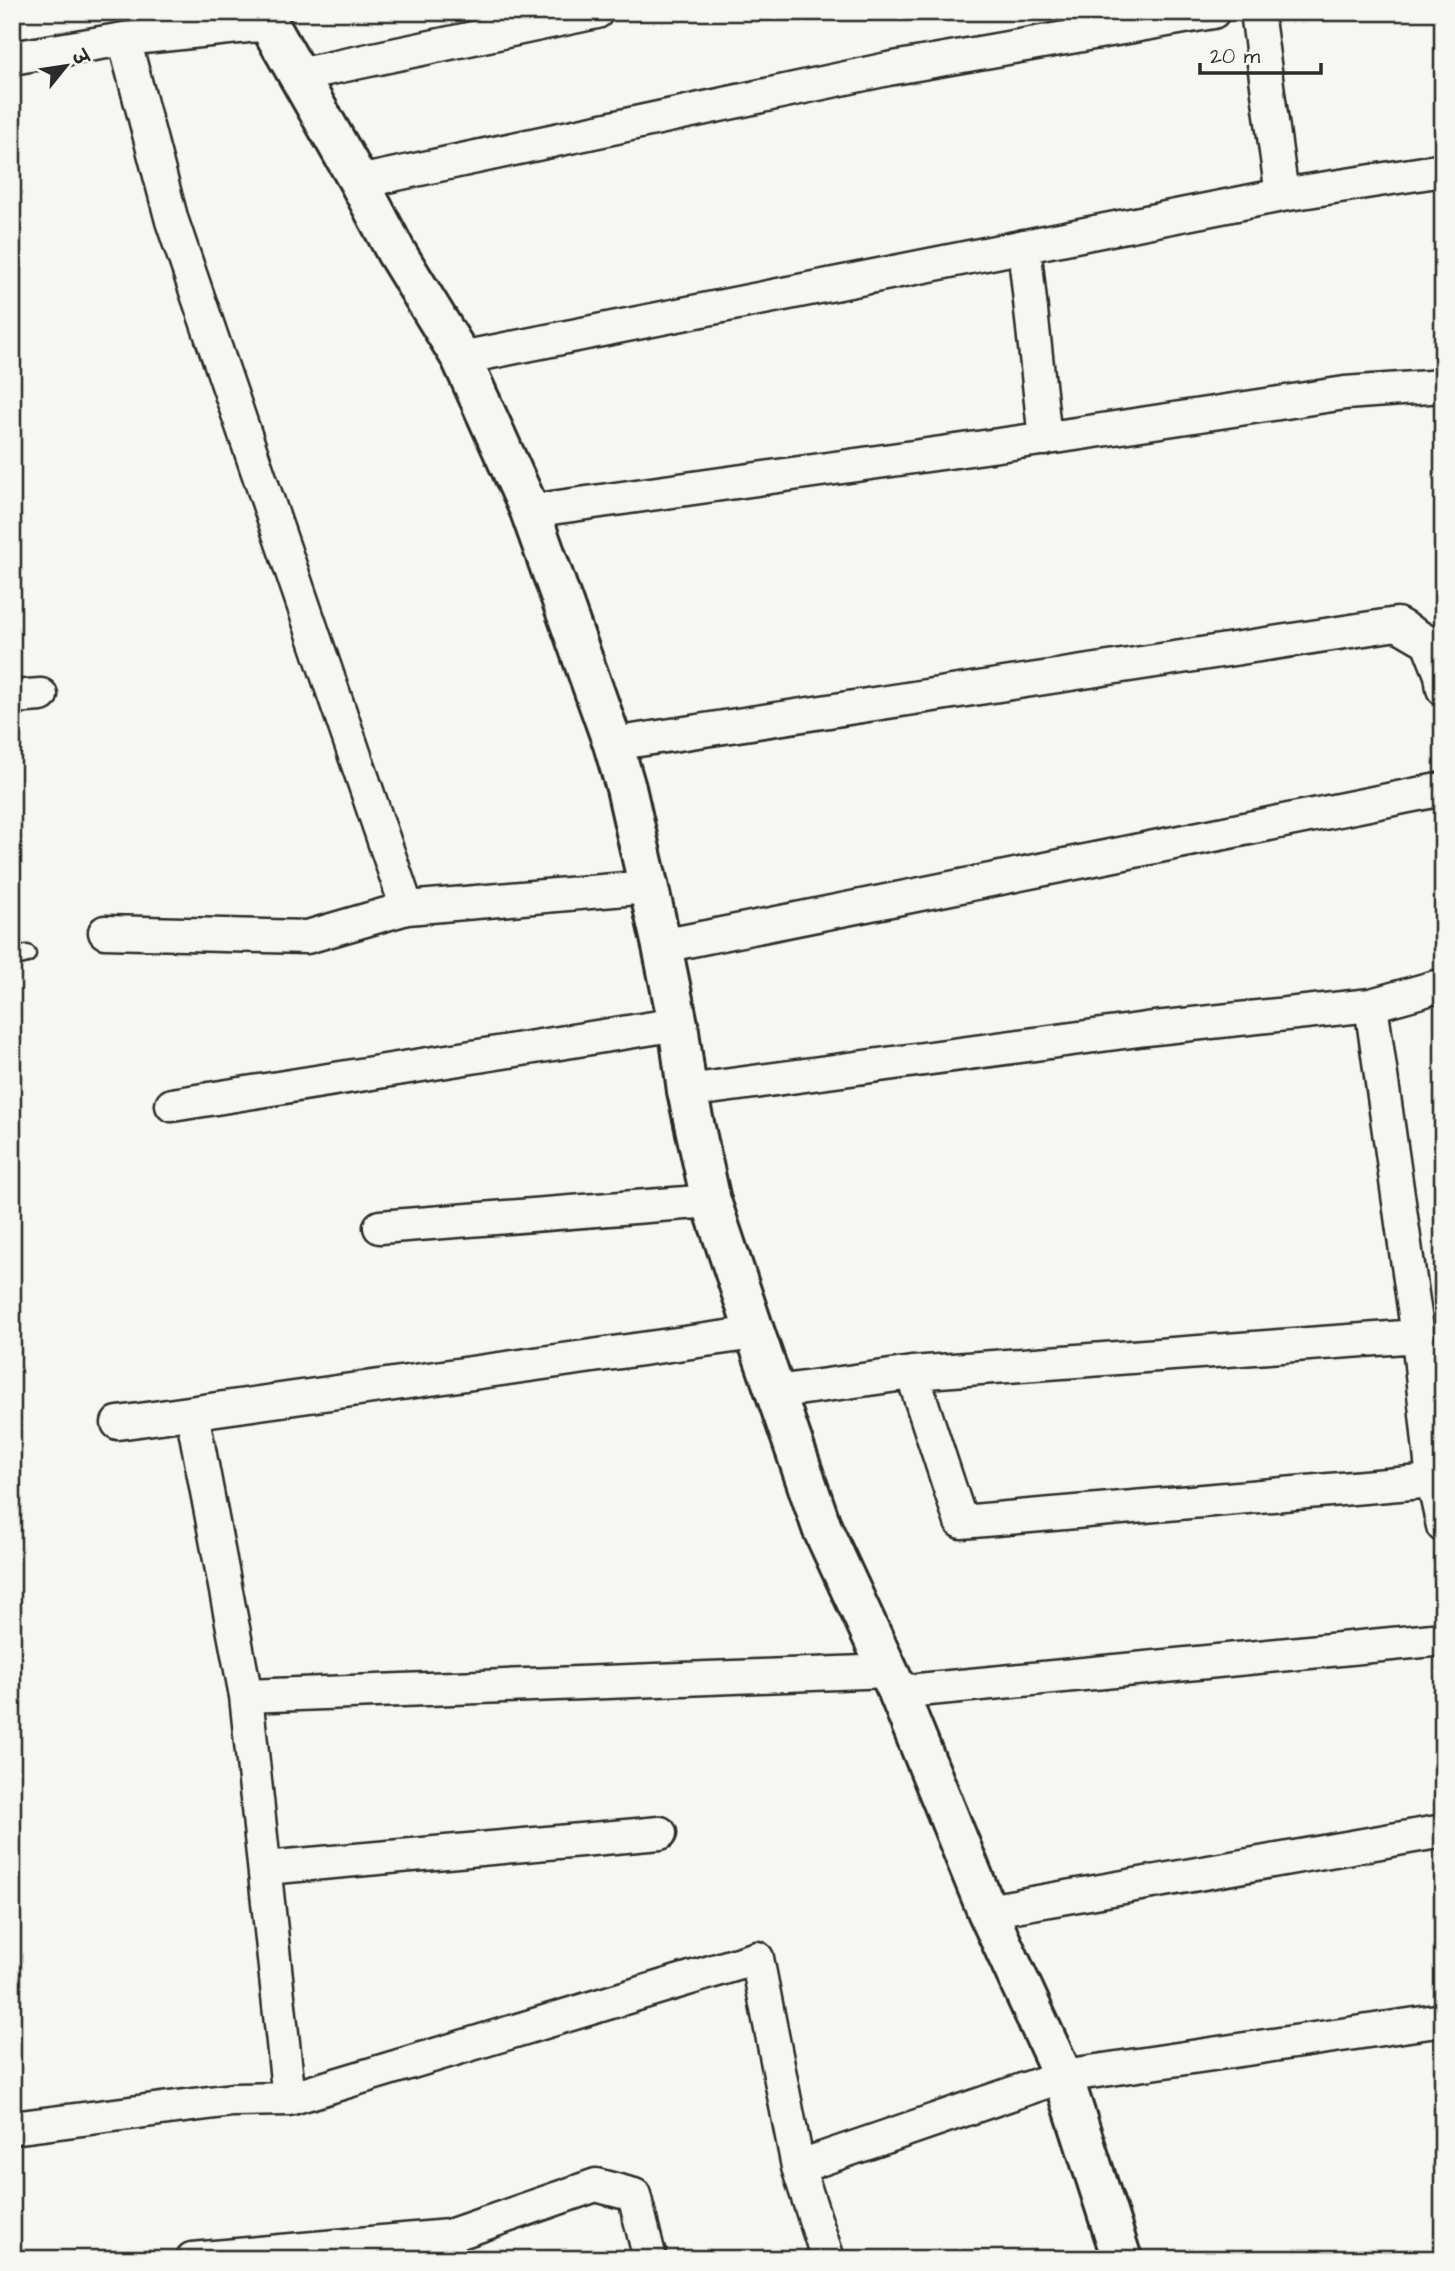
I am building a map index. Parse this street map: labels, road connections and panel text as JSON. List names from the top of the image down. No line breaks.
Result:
{"scale_bar":"20 m","north":"top right"}
